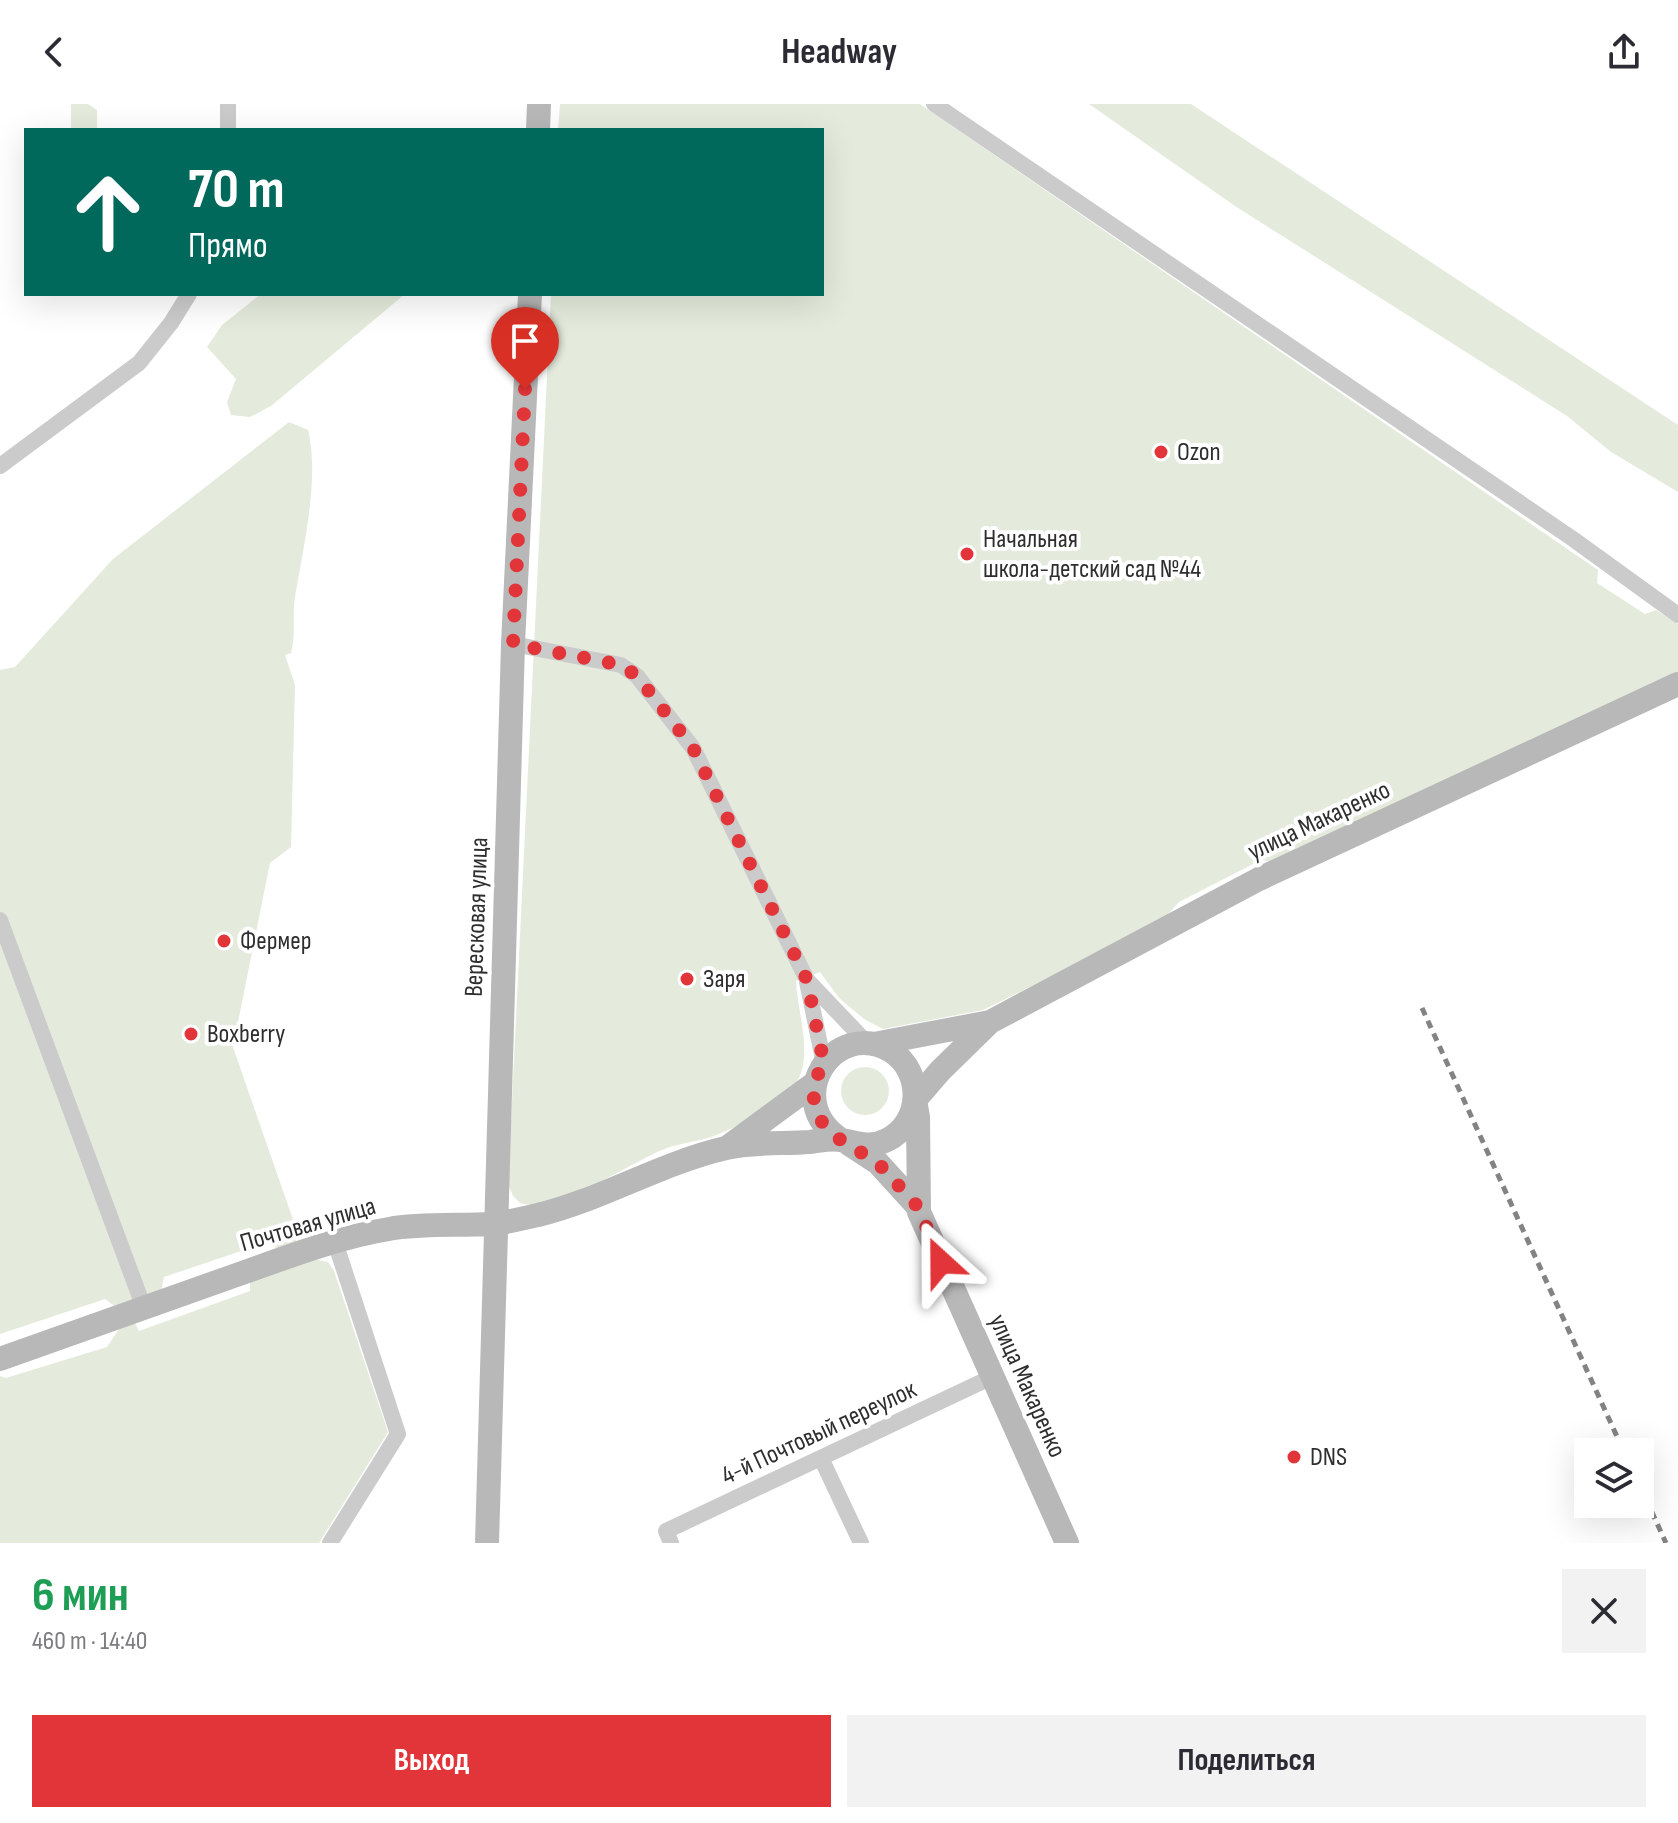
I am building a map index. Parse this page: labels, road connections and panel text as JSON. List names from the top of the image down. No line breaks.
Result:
{"streets":{"street":["улица Макаренко","Вересковая улица","Почтовая улица","4-й Почтовый переулок"]},"crossings":[["улица Макаренко","Почтовая улица"],["улица Макаренко","4-й Почтовый переулок"],["Вересковая улица","Почтовая улица"]],"places":["Ozon","Начальная школа-детский сад №44","Фермер","Заря","Boxberry","DNS"],"page":{"header":"Headway","turn":["70 m","Прямо"],"heading":["6 мин","460 m · 14:40"],"buttons":["Выход","Поделиться"]}}
